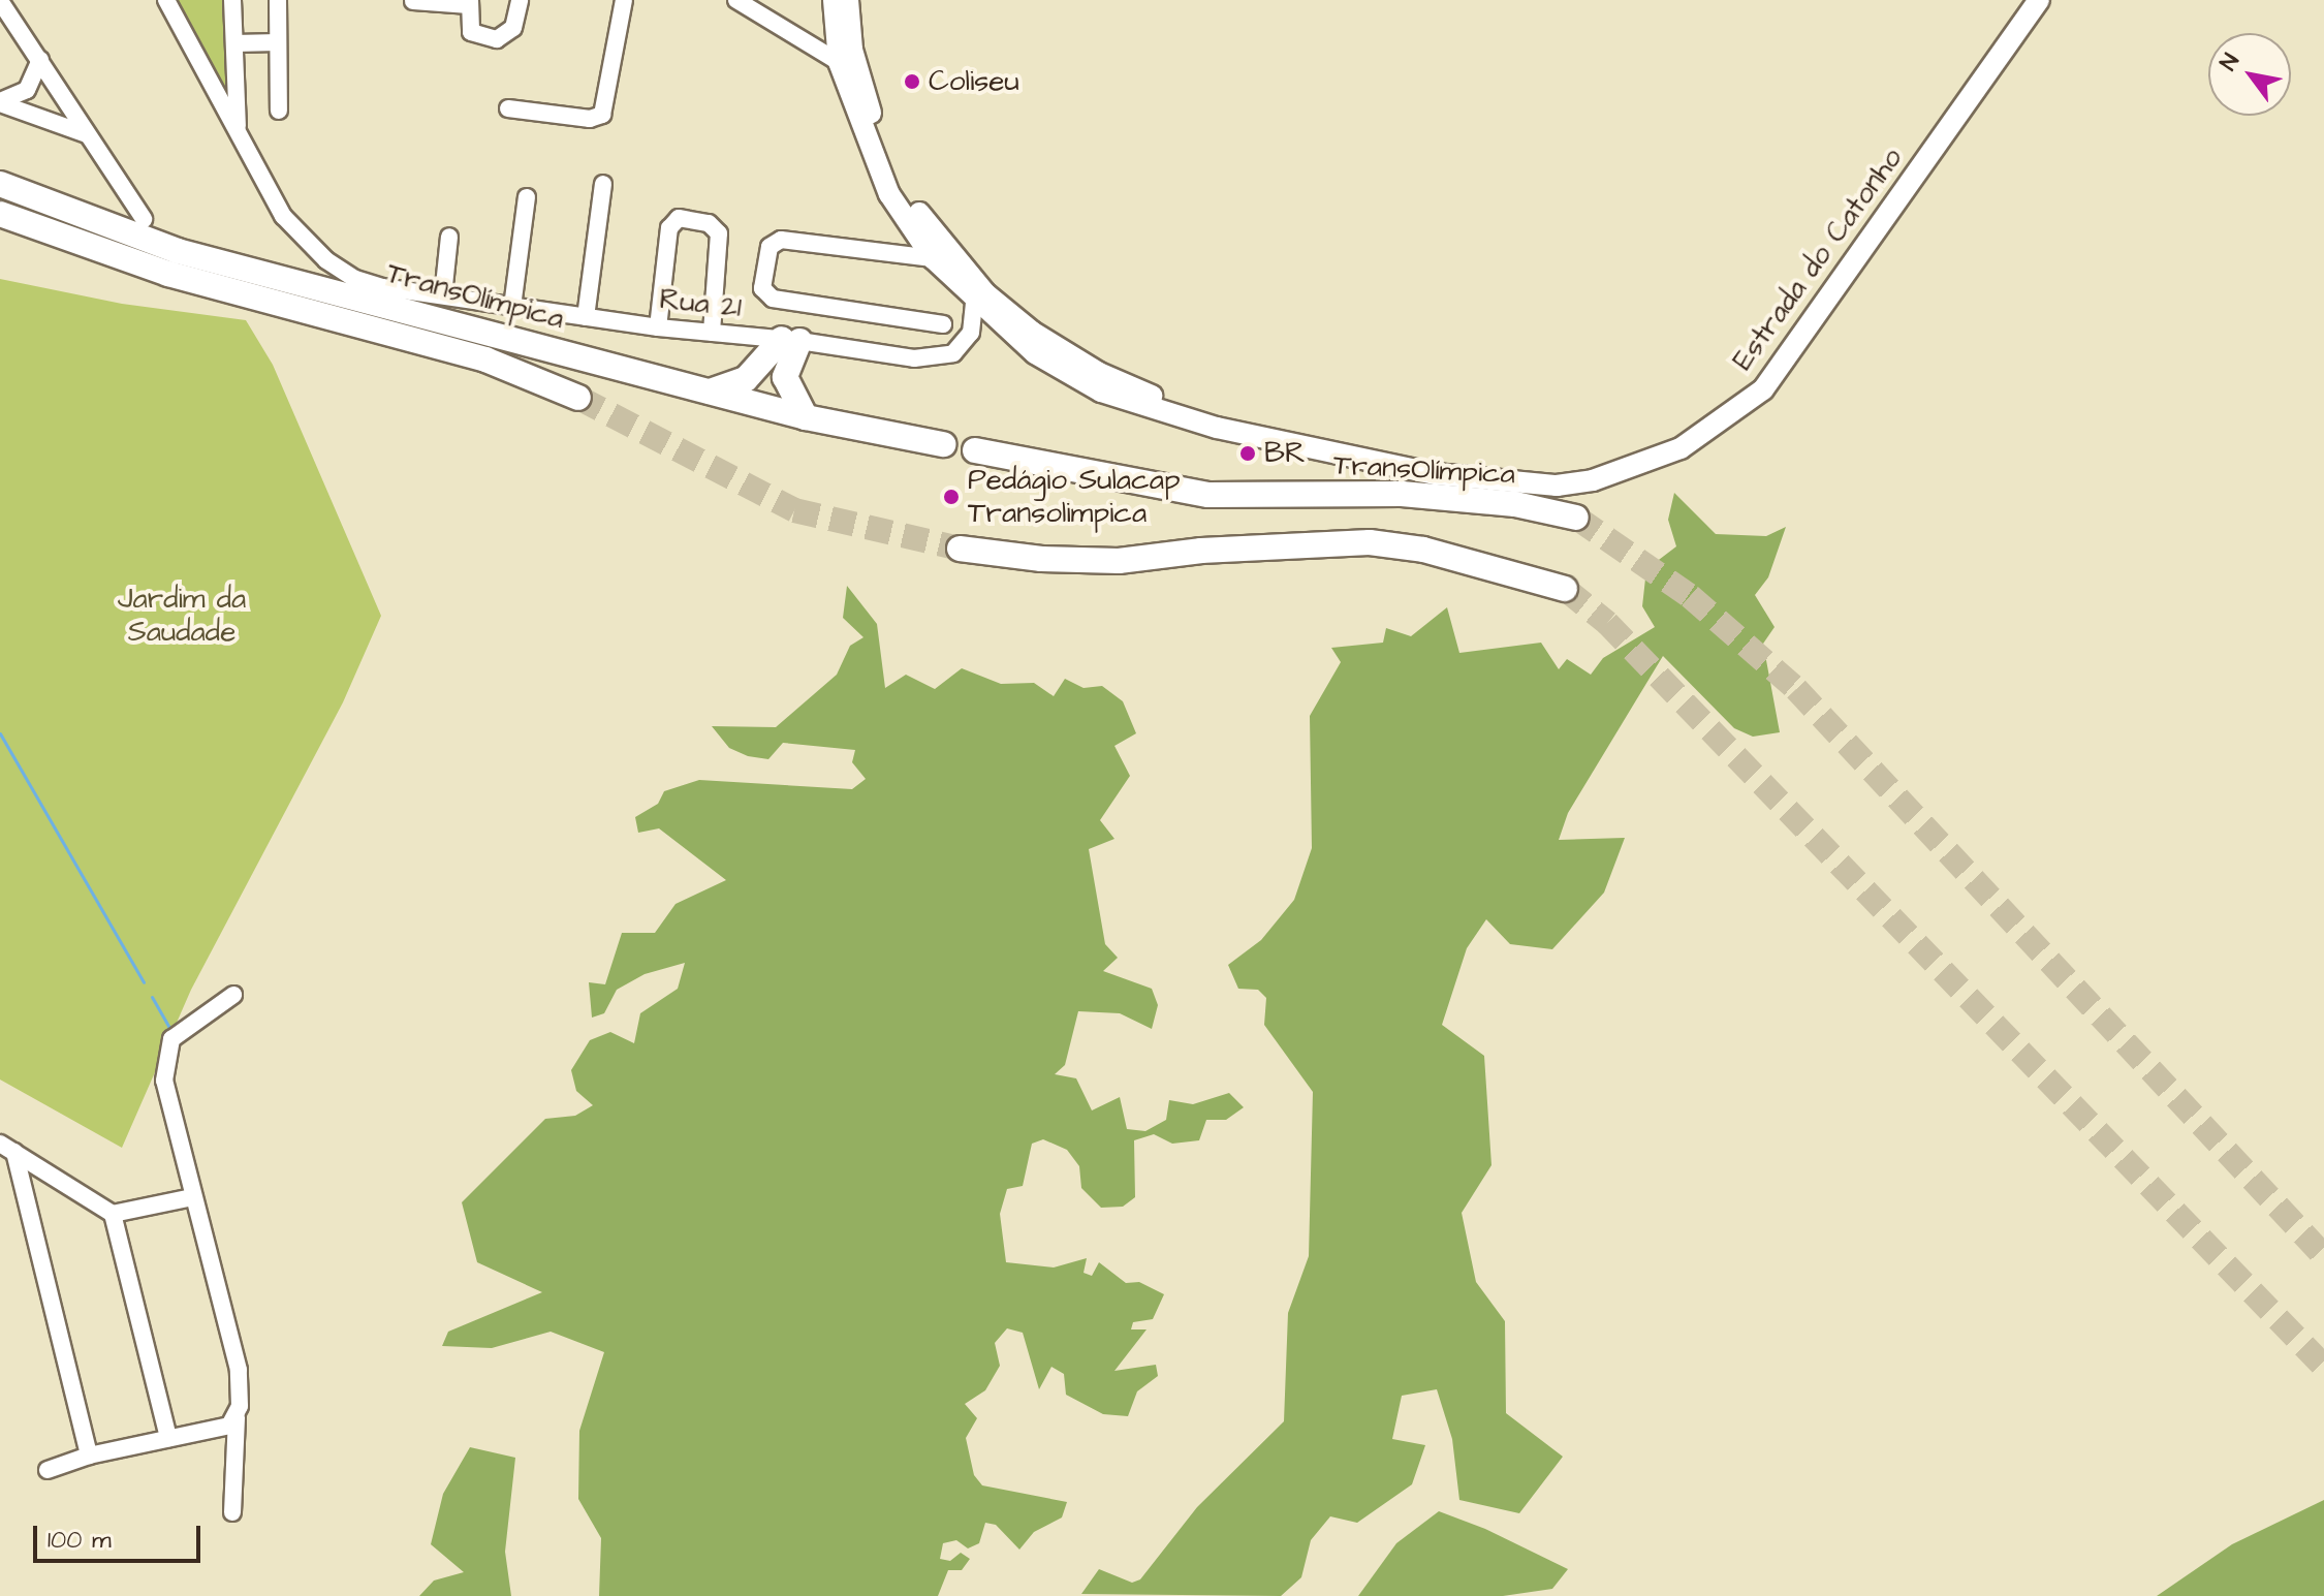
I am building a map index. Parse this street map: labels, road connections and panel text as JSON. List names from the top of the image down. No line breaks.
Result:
{"streets":{"highway":["TransOlímpica"],"main road":["Estrada do Catonho"],"street":["Rua 21"]},"parks":["Jardim da Saudade"],"places":["Coliseu","BR","Pedágio Sulacap Transolimpica"],"scale_bar":"100 m","north":"top left"}
